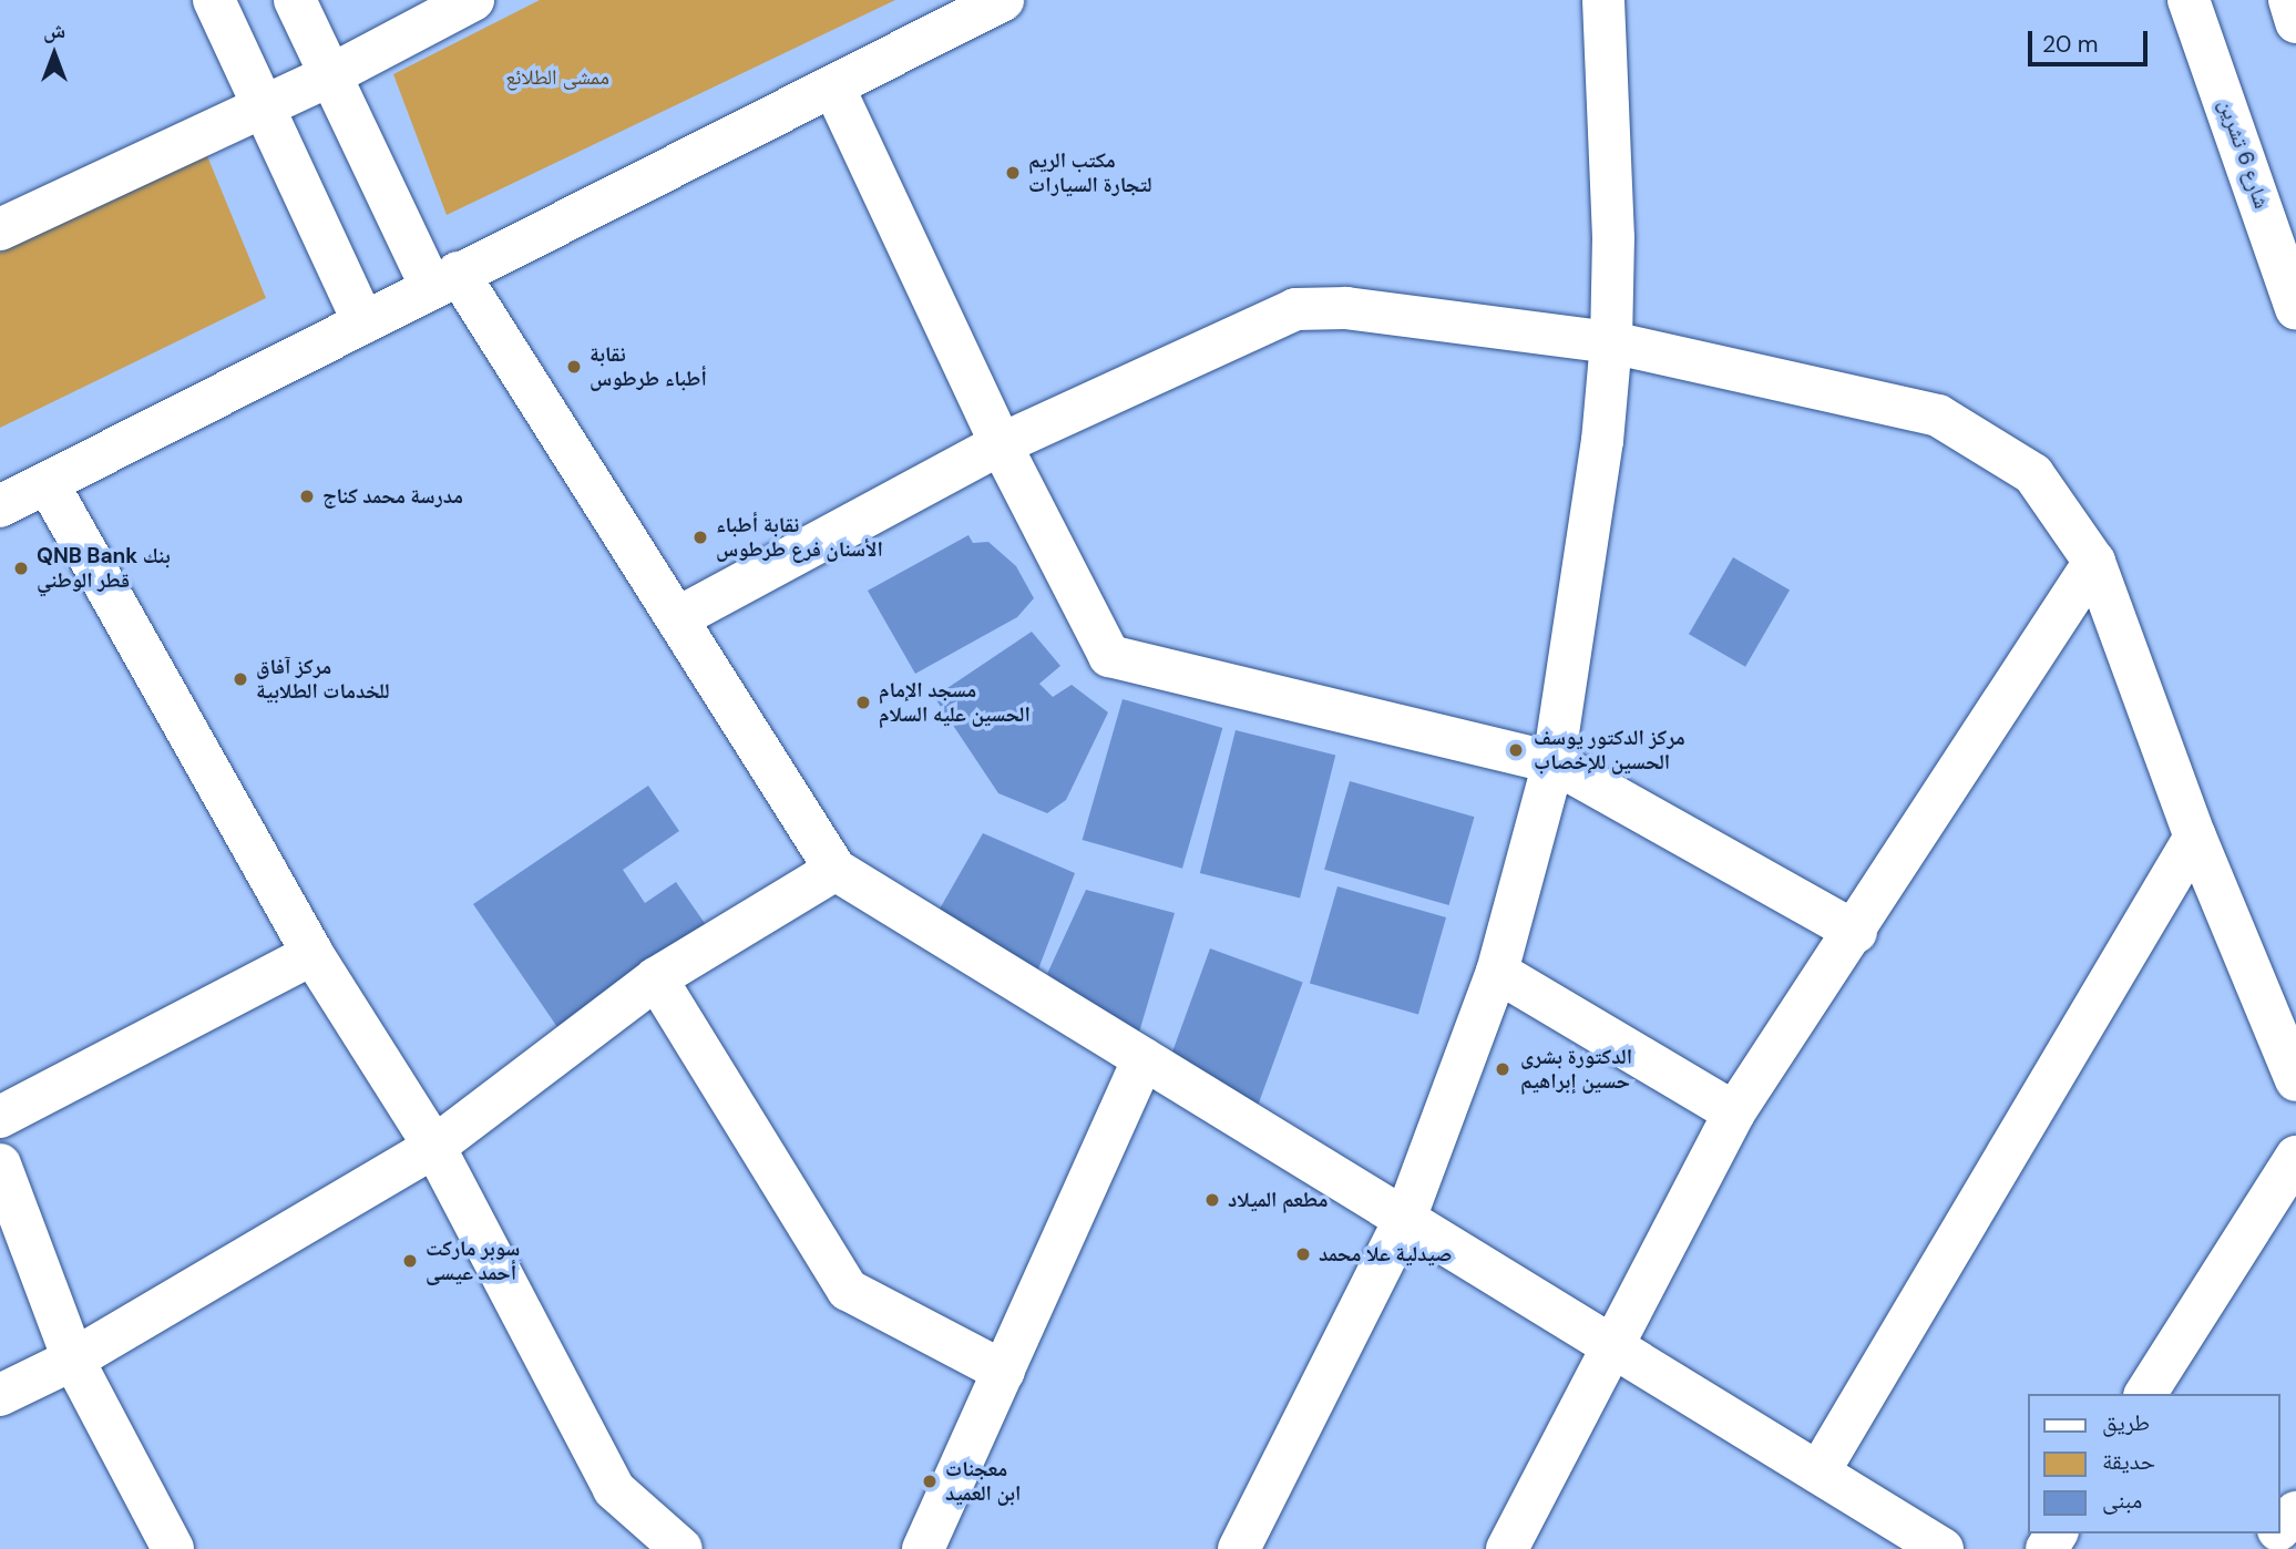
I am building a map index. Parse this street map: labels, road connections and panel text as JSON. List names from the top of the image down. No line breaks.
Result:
{"streets":{"street":["شارع 6 تشرين"]},"parks":["ممشى الطلائع"],"places":["مكتب الريم لتجارة السيارات","نقابة أطباء طرطوس","مدرسة محمد كناج","نقابة أطباء الأسنان فرع طرطوس","QNB Bank بنك قطر الوطني","مركز آفاق للخدمات الطلابية","مسجد الإمام الحسين عليه السلام","مركز الدكتور يوسف الحسين للإخصاب","الدكتورة بشرى حسين إبراهيم","مطعم الميلاد","صيدلية علا محمد","سوبر ماركت أحمد عيسى","معجنات ابن العميد"],"legend":["طريق","حديقة","مبنى"],"scale_bar":"20 m","north":"top"}
